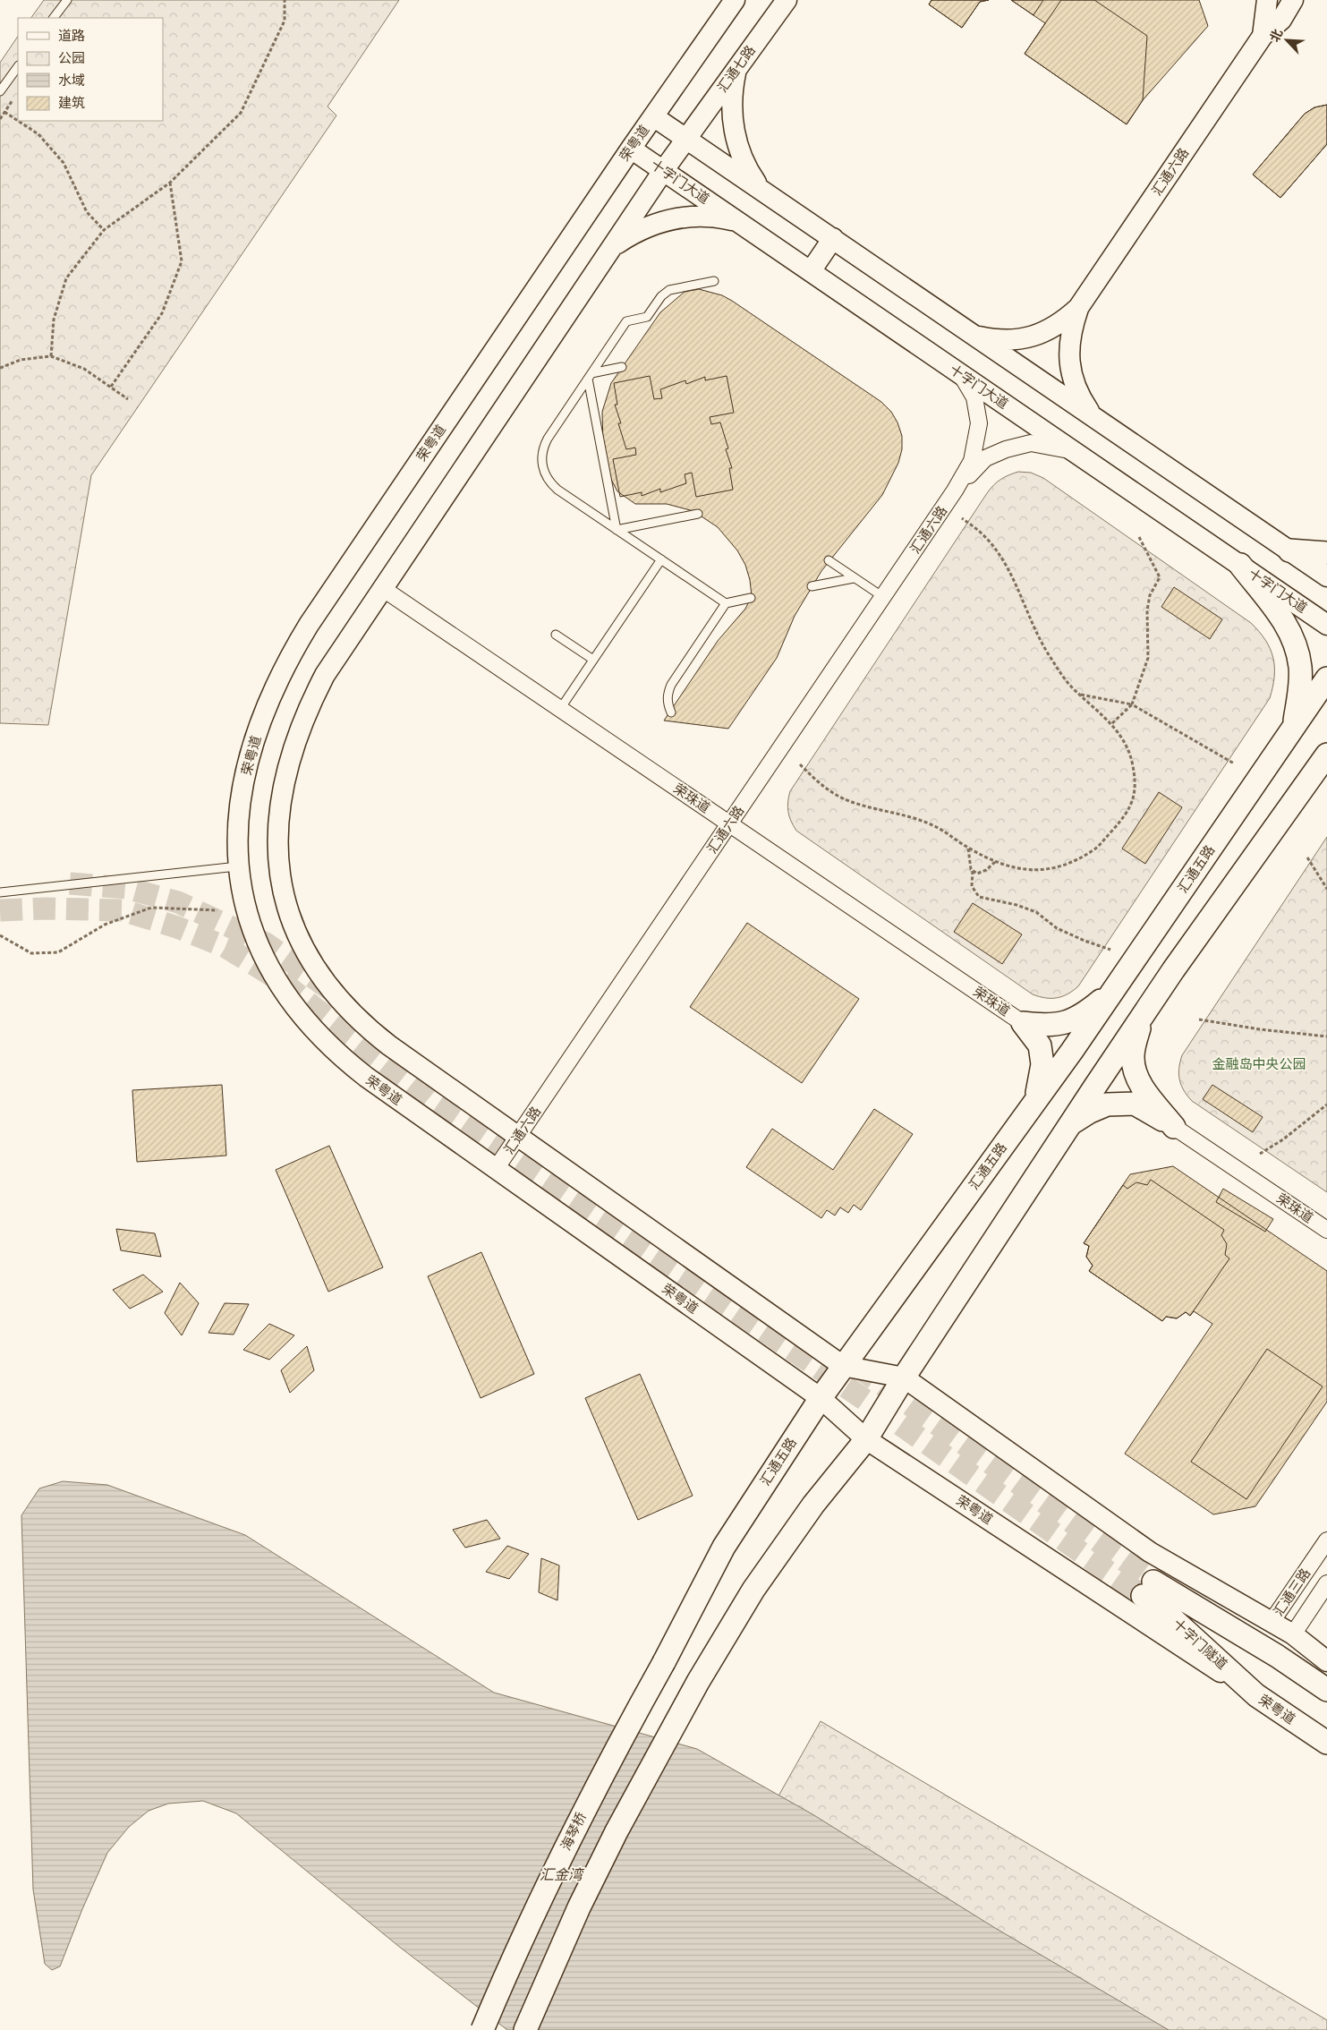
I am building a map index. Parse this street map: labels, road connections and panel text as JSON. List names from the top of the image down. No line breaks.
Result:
{"streets":{"main road":["荣粤道","汇通五路","十字门隧道","海琴桥"],"street":["汇通七路","汇通六路","十字门大道","荣珠道","汇通三路"]},"crossings":[["荣粤道","汇通六路"],["荣粤道","十字门大道"],["荣粤道","汇通五路"],["荣粤道","十字门隧道"],["汇通六路","十字门大道"],["汇通六路","荣珠道"],["汇通五路","海琴桥"]],"water":["汇金湾"],"parks":["金融岛中央公园"],"legend":["道路","公园","水域","建筑"],"north":"top left"}
